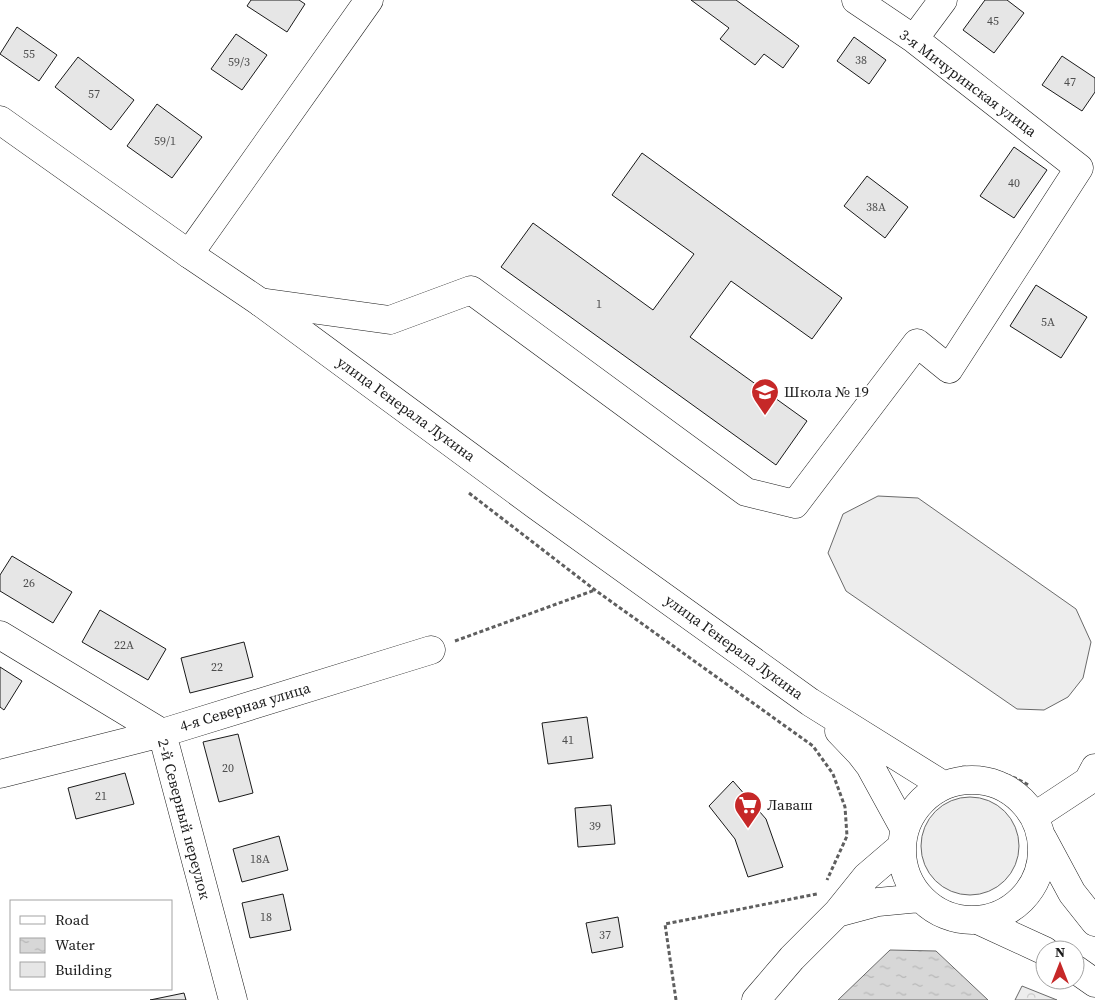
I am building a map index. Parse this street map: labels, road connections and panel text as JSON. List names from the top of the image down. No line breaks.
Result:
{"streets":{"main road":["3-я Мичуринская улица","улица Генерала Лукина","4-я Северная улица","2-й Северный переулок"]},"crossings":[["3-я Мичуринская улица","улица Генерала Лукина"],["4-я Северная улица","2-й Северный переулок"]],"places":{"school or university":["Школа № 19"],"supermarket":["Лаваш"]},"house_numbers":["45","55","38","59/3","47","57","59/1","40","38А","1","5А","26","22А","22","41","20","21","39","18А","18","37"],"legend":["Road","Water","Building"],"north":"top"}
